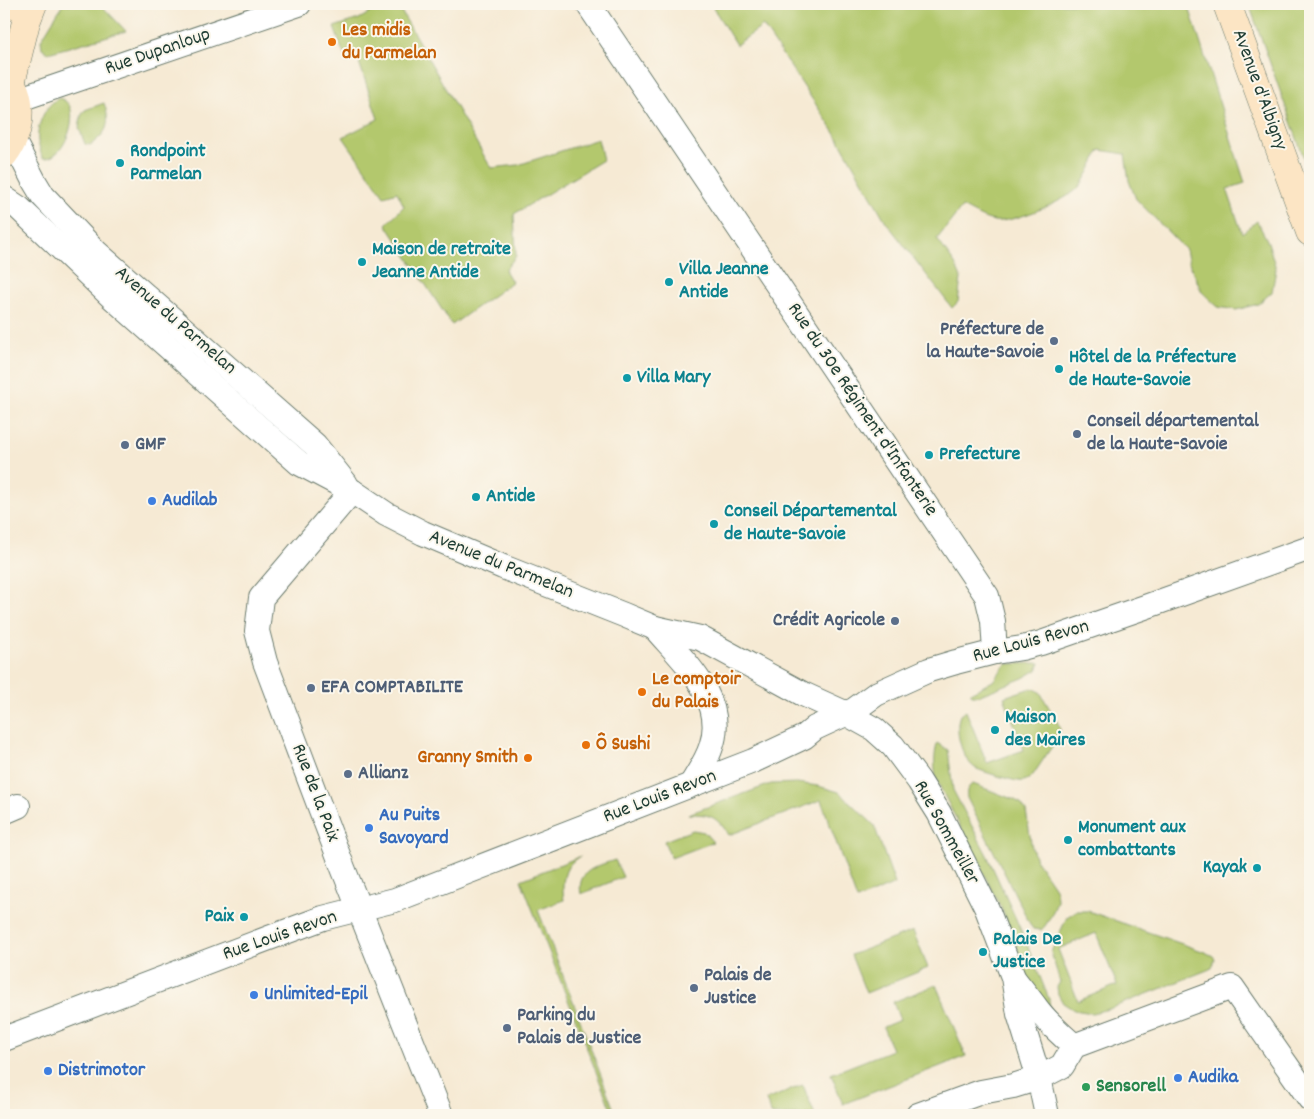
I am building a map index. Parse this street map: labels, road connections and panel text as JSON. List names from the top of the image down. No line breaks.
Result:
{"streets":{"main road":["Avenue d'Albigny"],"street":["Rue Dupanloup","Avenue du Parmelan","Rue du 30e Régiment d'Infanterie","Rue Louis Revon","Rue de la Paix","Rue Sommeiller"]},"crossings":[["Avenue du Parmelan","Rue Louis Revon"],["Avenue du Parmelan","Rue de la Paix"],["Avenue du Parmelan","Rue Sommeiller"],["Rue du 30e Régiment d'Infanterie","Rue Louis Revon"],["Rue Louis Revon","Rue de la Paix"],["Rue Louis Revon","Rue Sommeiller"]],"places":["Les midis du Parmelan","Rondpoint Parmelan","Maison de retraite Jeanne Antide","Villa Jeanne Antide","Préfecture de la Haute-Savoie","Hôtel de la Préfecture de Haute-Savoie","Villa Mary","Conseil départemental de la Haute-Savoie","GMF","Prefecture","Antide","Audilab","Conseil Départemental de Haute-Savoie","Crédit Agricole","EFA COMPTABILITE","Le comptoir du Palais","Maison des Maires","Ô Sushi","Granny Smith","Allianz","Au Puits Savoyard","Monument aux combattants","Kayak","Paix","Palais De Justice","Palais de Justice","Unlimited-Epil","Parking du Palais de Justice","Distrimotor","Audika","Sensorell"]}
